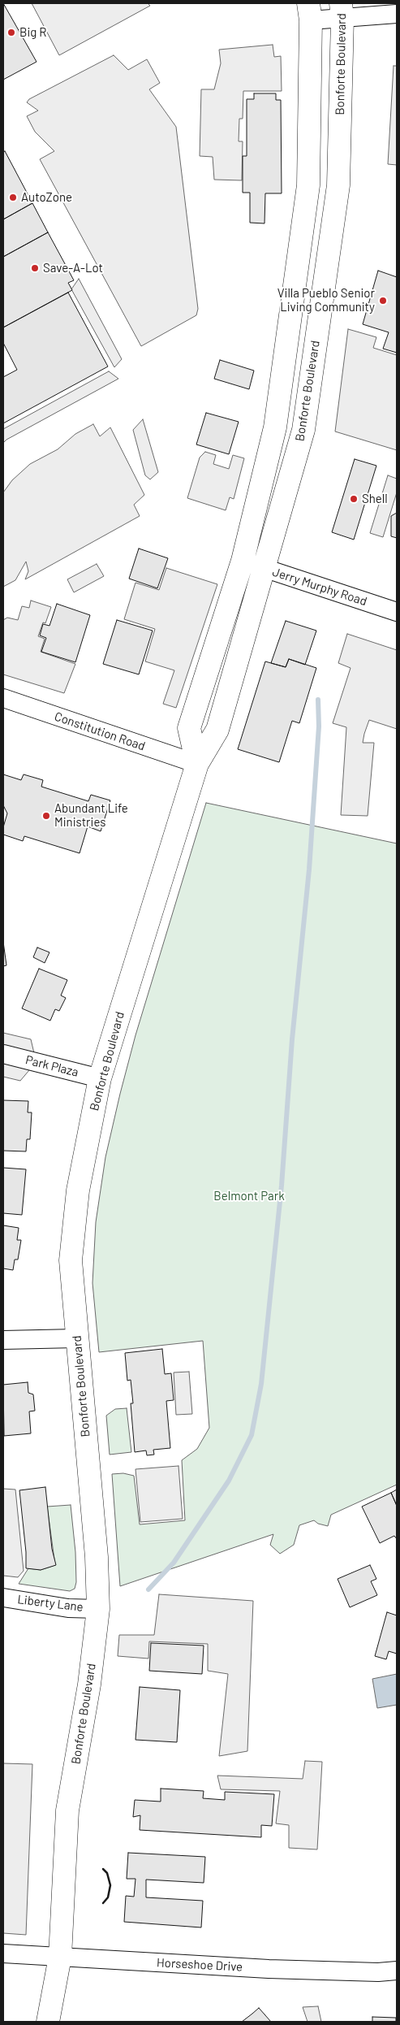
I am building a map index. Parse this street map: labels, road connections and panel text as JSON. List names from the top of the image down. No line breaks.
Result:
{"streets":{"main road":["Bonforte Boulevard"],"street":["Jerry Murphy Road","Constitution Road","Park Plaza","Liberty Lane","Horseshoe Drive"]},"crossings":[["Bonforte Boulevard","Jerry Murphy Road"],["Bonforte Boulevard","Constitution Road"],["Bonforte Boulevard","Park Plaza"],["Bonforte Boulevard","Liberty Lane"],["Bonforte Boulevard","Horseshoe Drive"]],"parks":["Belmont Park"],"places":["Big R","AutoZone","Save-A-Lot","Villa Pueblo Senior Living Community","Shell","Abundant Life Ministries"]}
